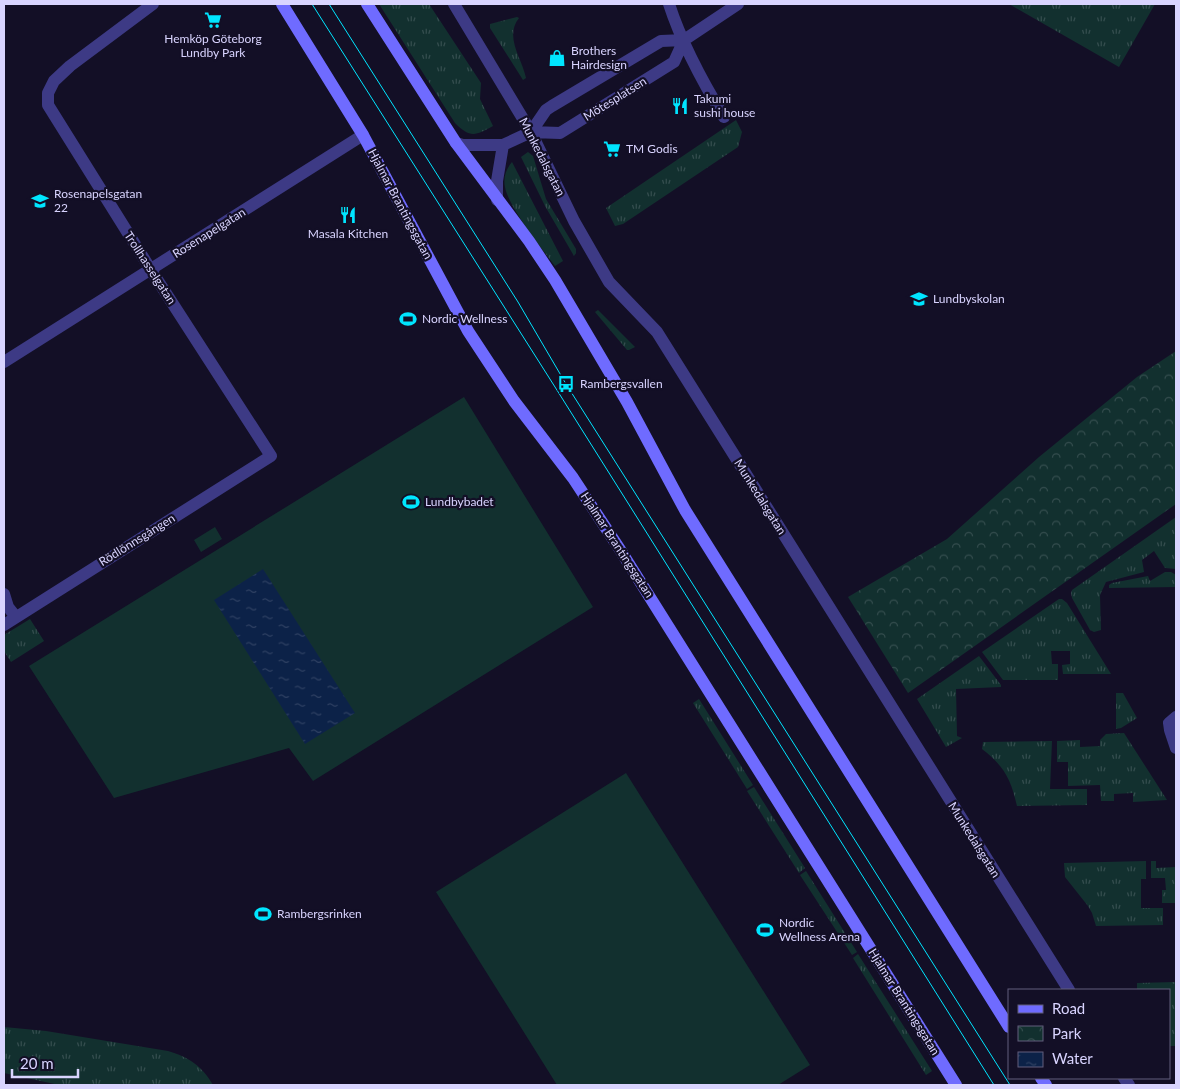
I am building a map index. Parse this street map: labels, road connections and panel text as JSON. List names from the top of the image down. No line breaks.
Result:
{"streets":{"main road":["Hjalmar Brantingsgatan"],"street":["Mötesplatsen","Munkedalsgatan","Rosenapelgatan","Trollhasselgatan","Rödlönnsgången"]},"crossings":[["Mötesplatsen","Munkedalsgatan"],["Hjalmar Brantingsgatan","Rosenapelgatan"],["Rosenapelgatan","Trollhasselgatan"],["Trollhasselgatan","Rödlönnsgången"]],"places":{"supermarket":["Hemköp Göteborg Lundby Park","TM Godis"],"shop":["Brothers Hairdesign"],"restaurant":["Takumi sushi house","Masala Kitchen"],"school or university":["Rosenapelsgatan 22","Lundbyskolan"],"sports":["Nordic Wellness","Lundbybadet","Rambergsrinken","Nordic Wellness Arena"],"bus stop":["Rambergsvallen"]},"legend":["Road","Park","Water"],"scale_bar":"20 m"}
